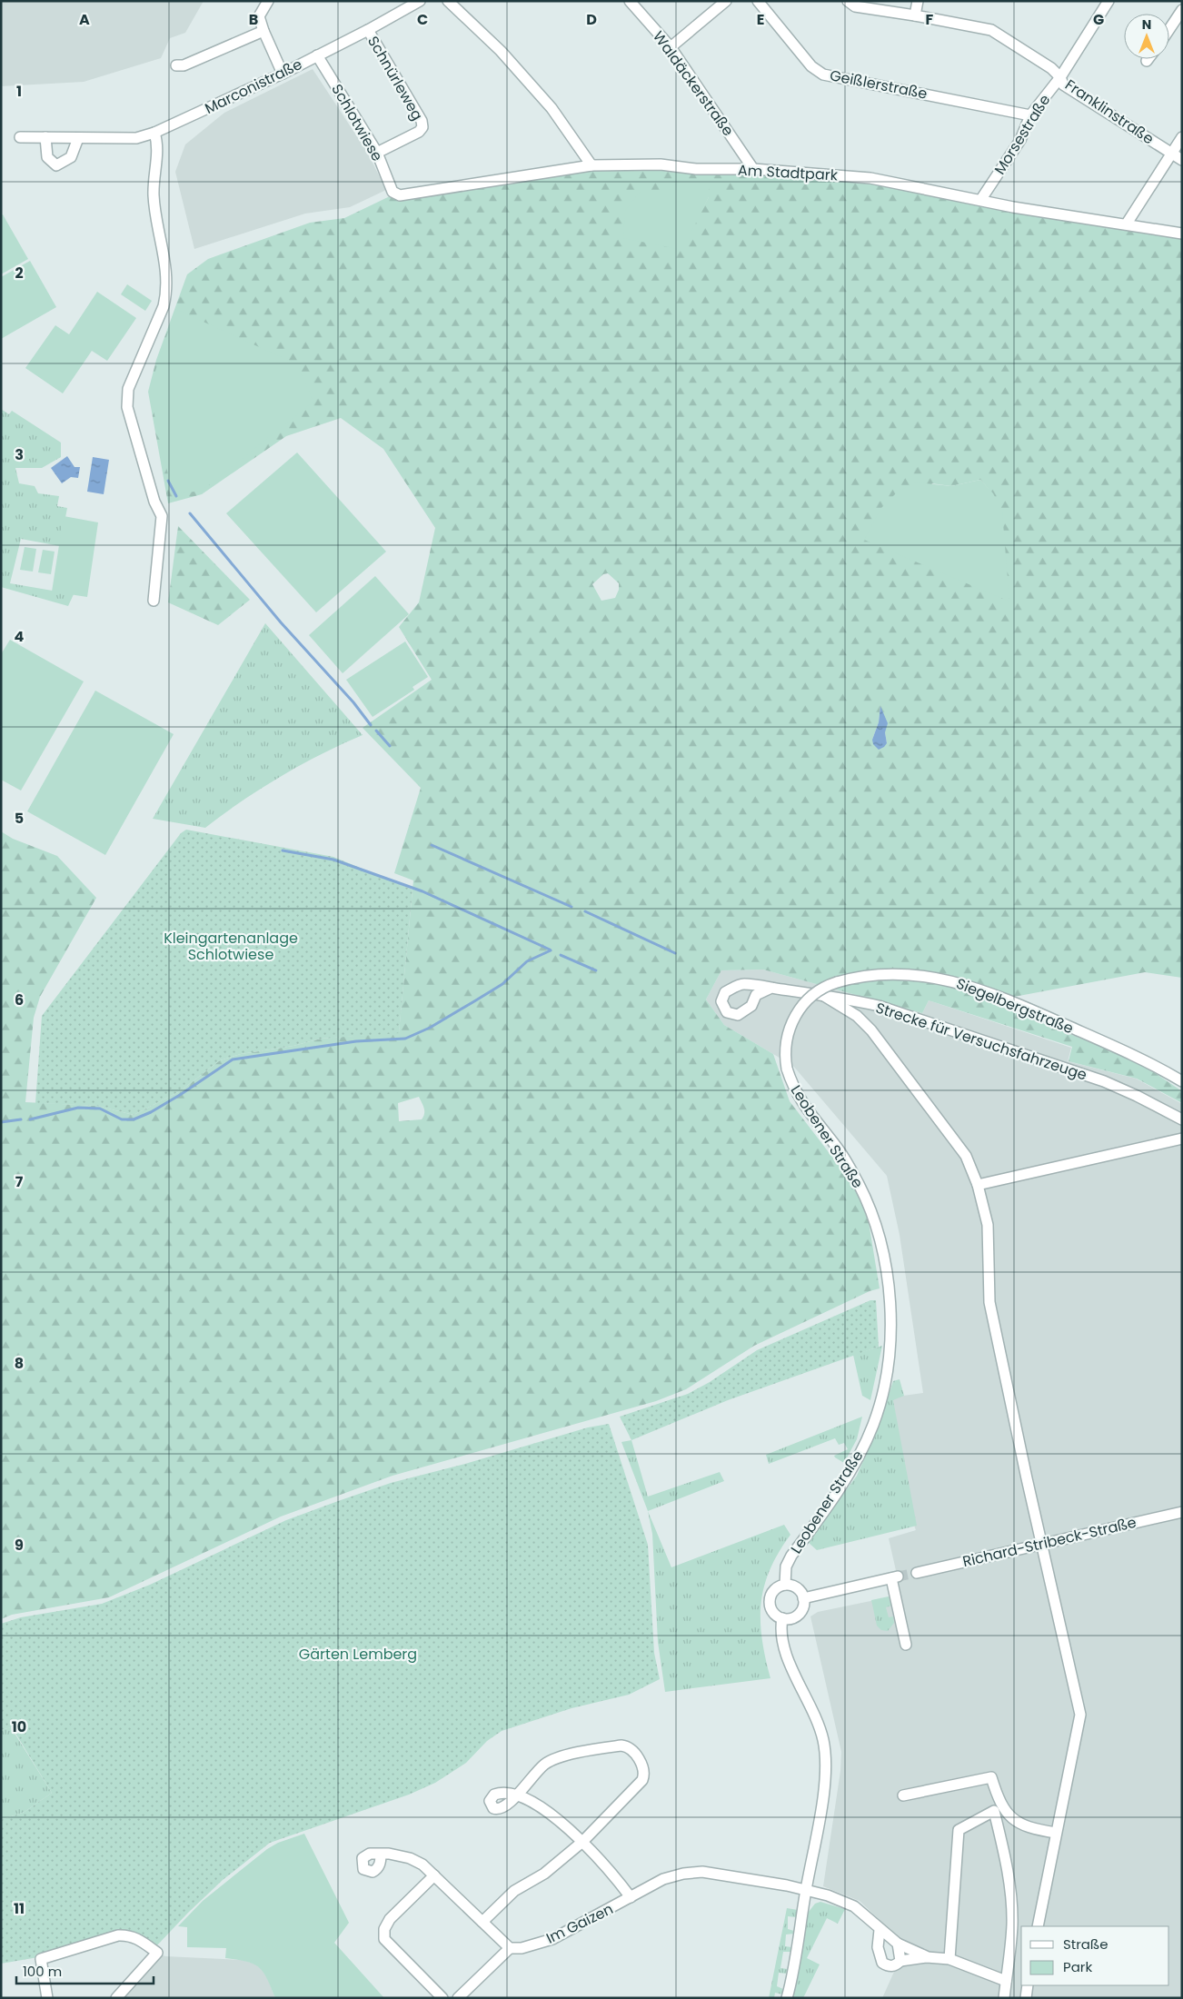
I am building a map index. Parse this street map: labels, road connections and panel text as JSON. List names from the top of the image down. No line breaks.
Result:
{"streets":{"street":["Schnürleweg","Waldäckerstraße","Geißlerstraße","Marconistraße","Franklinstraße","Schlotwiese","Morsestraße","Am Stadtpark","Siegelbergstraße","Strecke für Versuchsfahrzeuge","Leobener Straße","Richard-Stribeck-Straße","Im Gaizen"]},"crossings":[["Schnürleweg","Marconistraße"],["Schnürleweg","Schlotwiese"],["Waldäckerstraße","Am Stadtpark"],["Geißlerstraße","Morsestraße"],["Marconistraße","Schlotwiese"],["Franklinstraße","Morsestraße"],["Schlotwiese","Am Stadtpark"],["Morsestraße","Am Stadtpark"],["Siegelbergstraße","Leobener Straße"]],"parks":["Kleingartenanlage Schlotwiese","Gärten Lemberg"],"legend":["Straße","Park"],"scale_bar":"100 m","north":"top","grid":{"columns":["A","B","C","D","E","F","G"],"rows":["1","2","3","4","5","6","7","8","9","10","11"]}}
